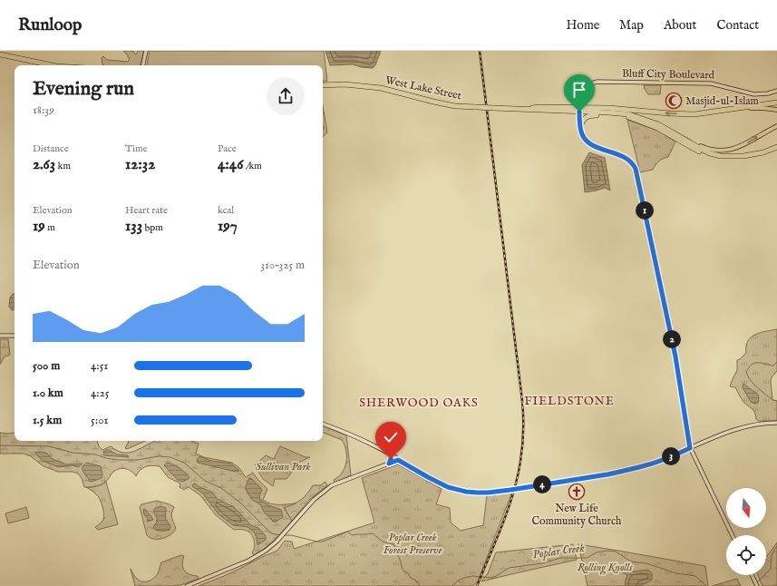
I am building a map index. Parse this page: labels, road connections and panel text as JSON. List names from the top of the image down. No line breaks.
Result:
{"streets":{"highway":["West Lake Street"],"main road":["Bluff City Boulevard"]},"crossings":[["Bluff City Boulevard","West Lake Street"]],"districts":["FIELDSTONE","SHERWOOD OAKS"],"water":["Poplar Creek"],"parks":["Sullivan Park","Poplar Creek Forest Preserve","Rolling Knolls"],"places":{"mosque":["Masjid-ul-Islam"],"church":["New Life Community Church"]},"north":"bottom","page":{"header":"Runloop","nav":["Home","Map","About","Contact"],"heading":["Evening run","18:39"],"stats":[["Distance","2.63 km"],["Time","12:32"],["Pace","4:46 /km"],["Elevation","19 m"],["Heart rate","133 bpm"],["kcal","197"]],"pins":["1","2","3","4"],"chart":["Elevation","310–325 m"],"list":[{"name":"500 m","note":"4:51"},{"name":"1.0 km","note":"4:25"},{"name":"1.5 km","note":"5:01"}]}}
